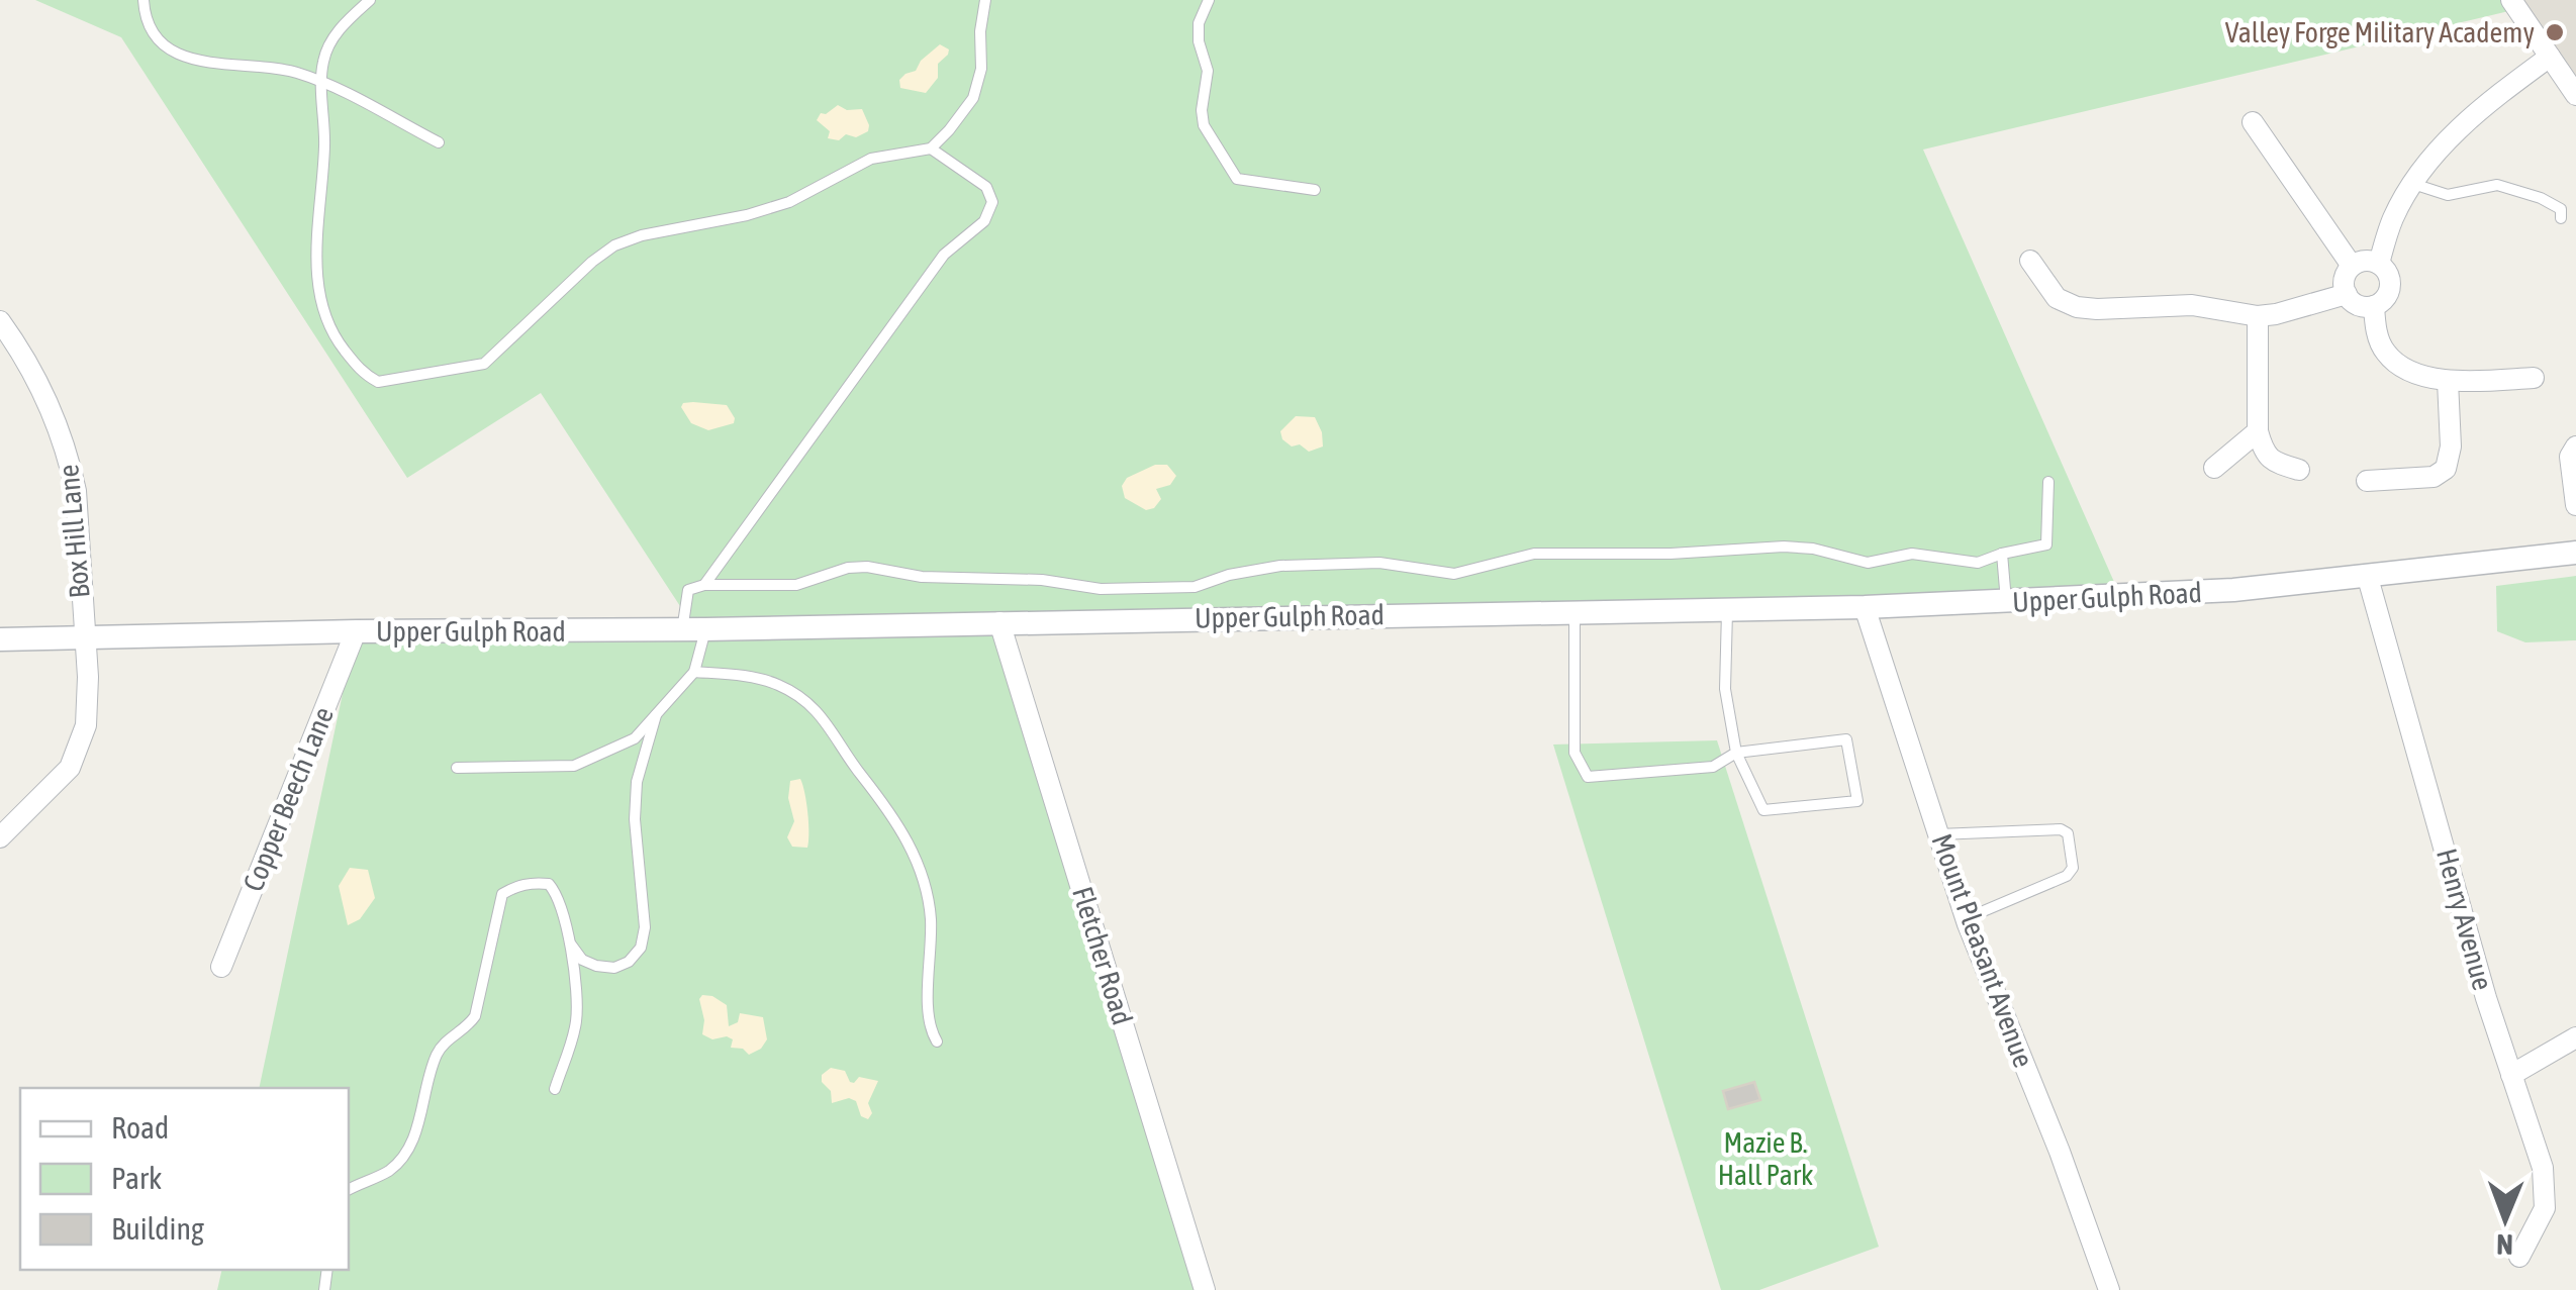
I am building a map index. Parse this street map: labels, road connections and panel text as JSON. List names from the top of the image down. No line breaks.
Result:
{"streets":{"street":["Box Hill Lane","Upper Gulph Road","Copper Beech Lane","Henry Avenue","Mount Pleasant Avenue","Fletcher Road"]},"crossings":[["Box Hill Lane","Upper Gulph Road"],["Upper Gulph Road","Copper Beech Lane"],["Upper Gulph Road","Henry Avenue"],["Upper Gulph Road","Mount Pleasant Avenue"],["Upper Gulph Road","Fletcher Road"]],"parks":["Mazie B. Hall Park"],"places":["Valley Forge Military Academy"],"legend":["Road","Park","Building"],"north":"bottom"}
